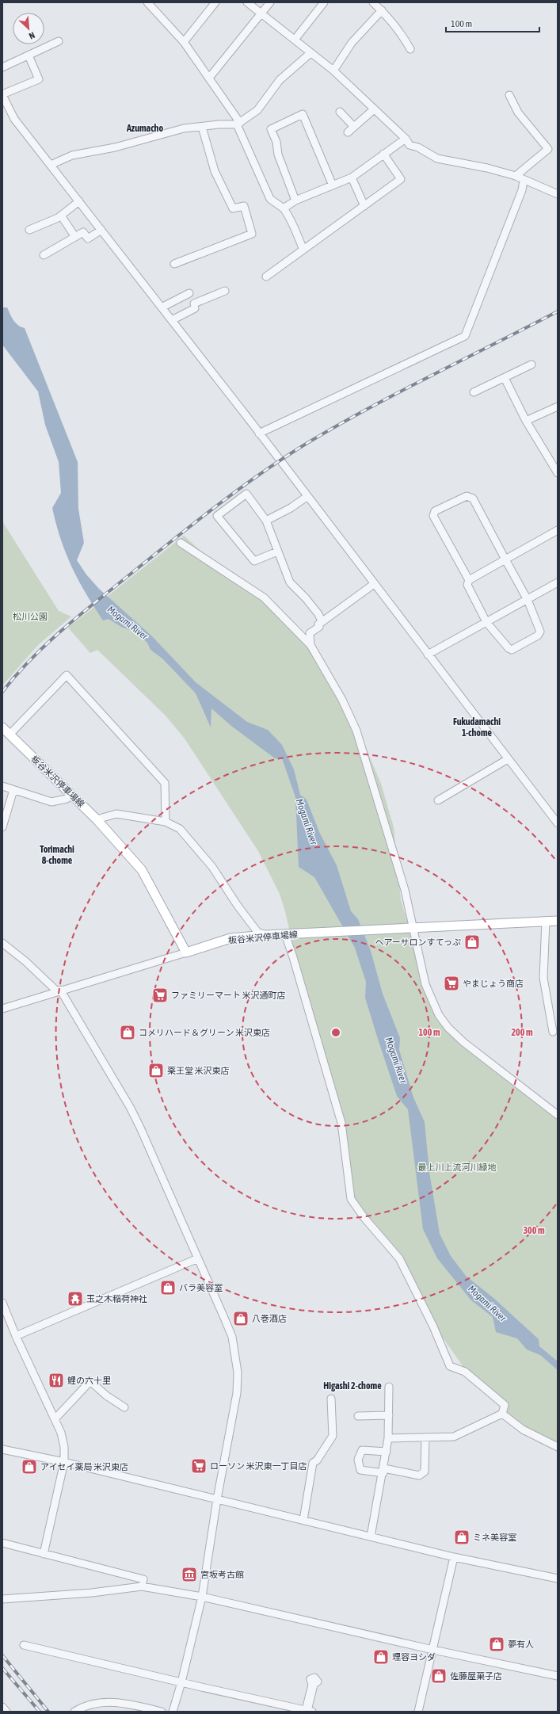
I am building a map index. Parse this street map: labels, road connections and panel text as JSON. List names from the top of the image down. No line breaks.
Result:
{"streets":{"main road":["板谷米沢停車場線"]},"districts":["Azumacho","Fukudamachi 1-chome","Torimachi 8-chome","Higashi 2-chome"],"water":["Mogami River"],"parks":["松川公園","最上川上流河川緑地"],"places":{"shop":["ヘアーサロンすてっぷ","コメリハード＆グリーン 米沢東店","薬王堂 米沢東店","バラ美容室","八巻酒店","アイセイ薬局 米沢東店","ミネ美容室","夢有人","理容ヨシダ","佐藤屋菓子店"],"supermarket":["やまじょう商店","ファミリーマート 米沢通町店","ローソン 米沢東一丁目店"],"temple":["玉之木稲荷神社"],"restaurant":["鯉の六十里"],"museum":["宮坂考古館"]},"scale_bar":"100 m","north":"bottom right","rings":["100 m","200 m","300 m"]}
